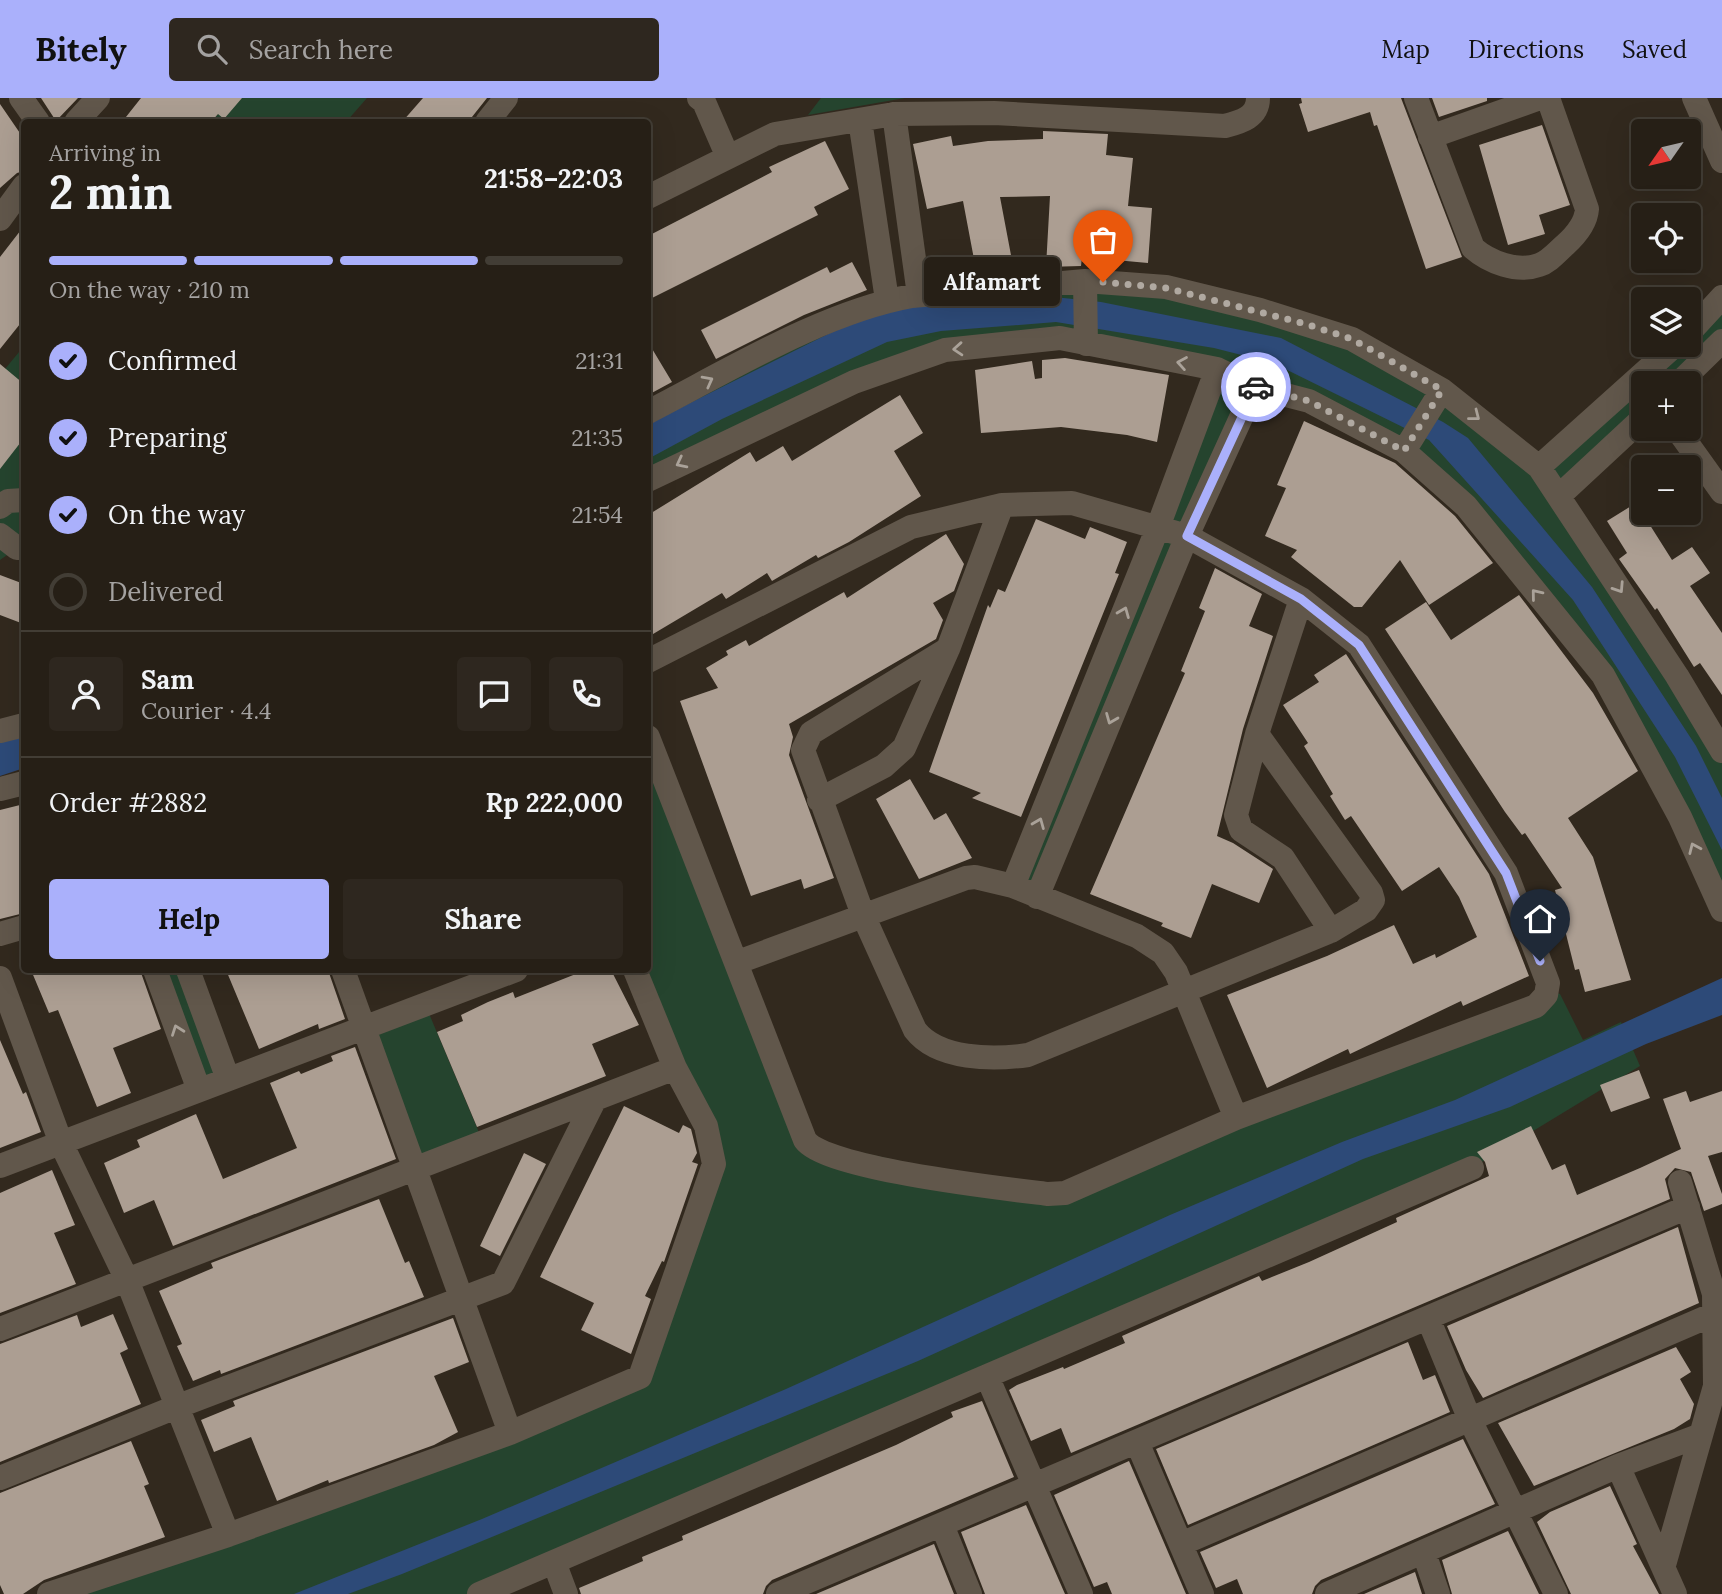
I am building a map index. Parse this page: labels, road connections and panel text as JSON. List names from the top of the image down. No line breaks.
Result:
{"places":["Alfamart"],"north":"bottom left","page":{"header":"Bitely","search":"Search here","nav":["Map","Directions","Saved"],"map_buttons":["+","−"],"heading":["2 min","Arriving in","21:58–22:03"],"panel":["Sam","Courier · 4.4","Order #2882","Rp 222,000"],"bar":"On the way · 210 m","bubble":"Alfamart","list":[["Confirmed","21:31"],["Preparing","21:35"],["On the way","21:54"],"Delivered"],"buttons":["Help","Share"]}}
